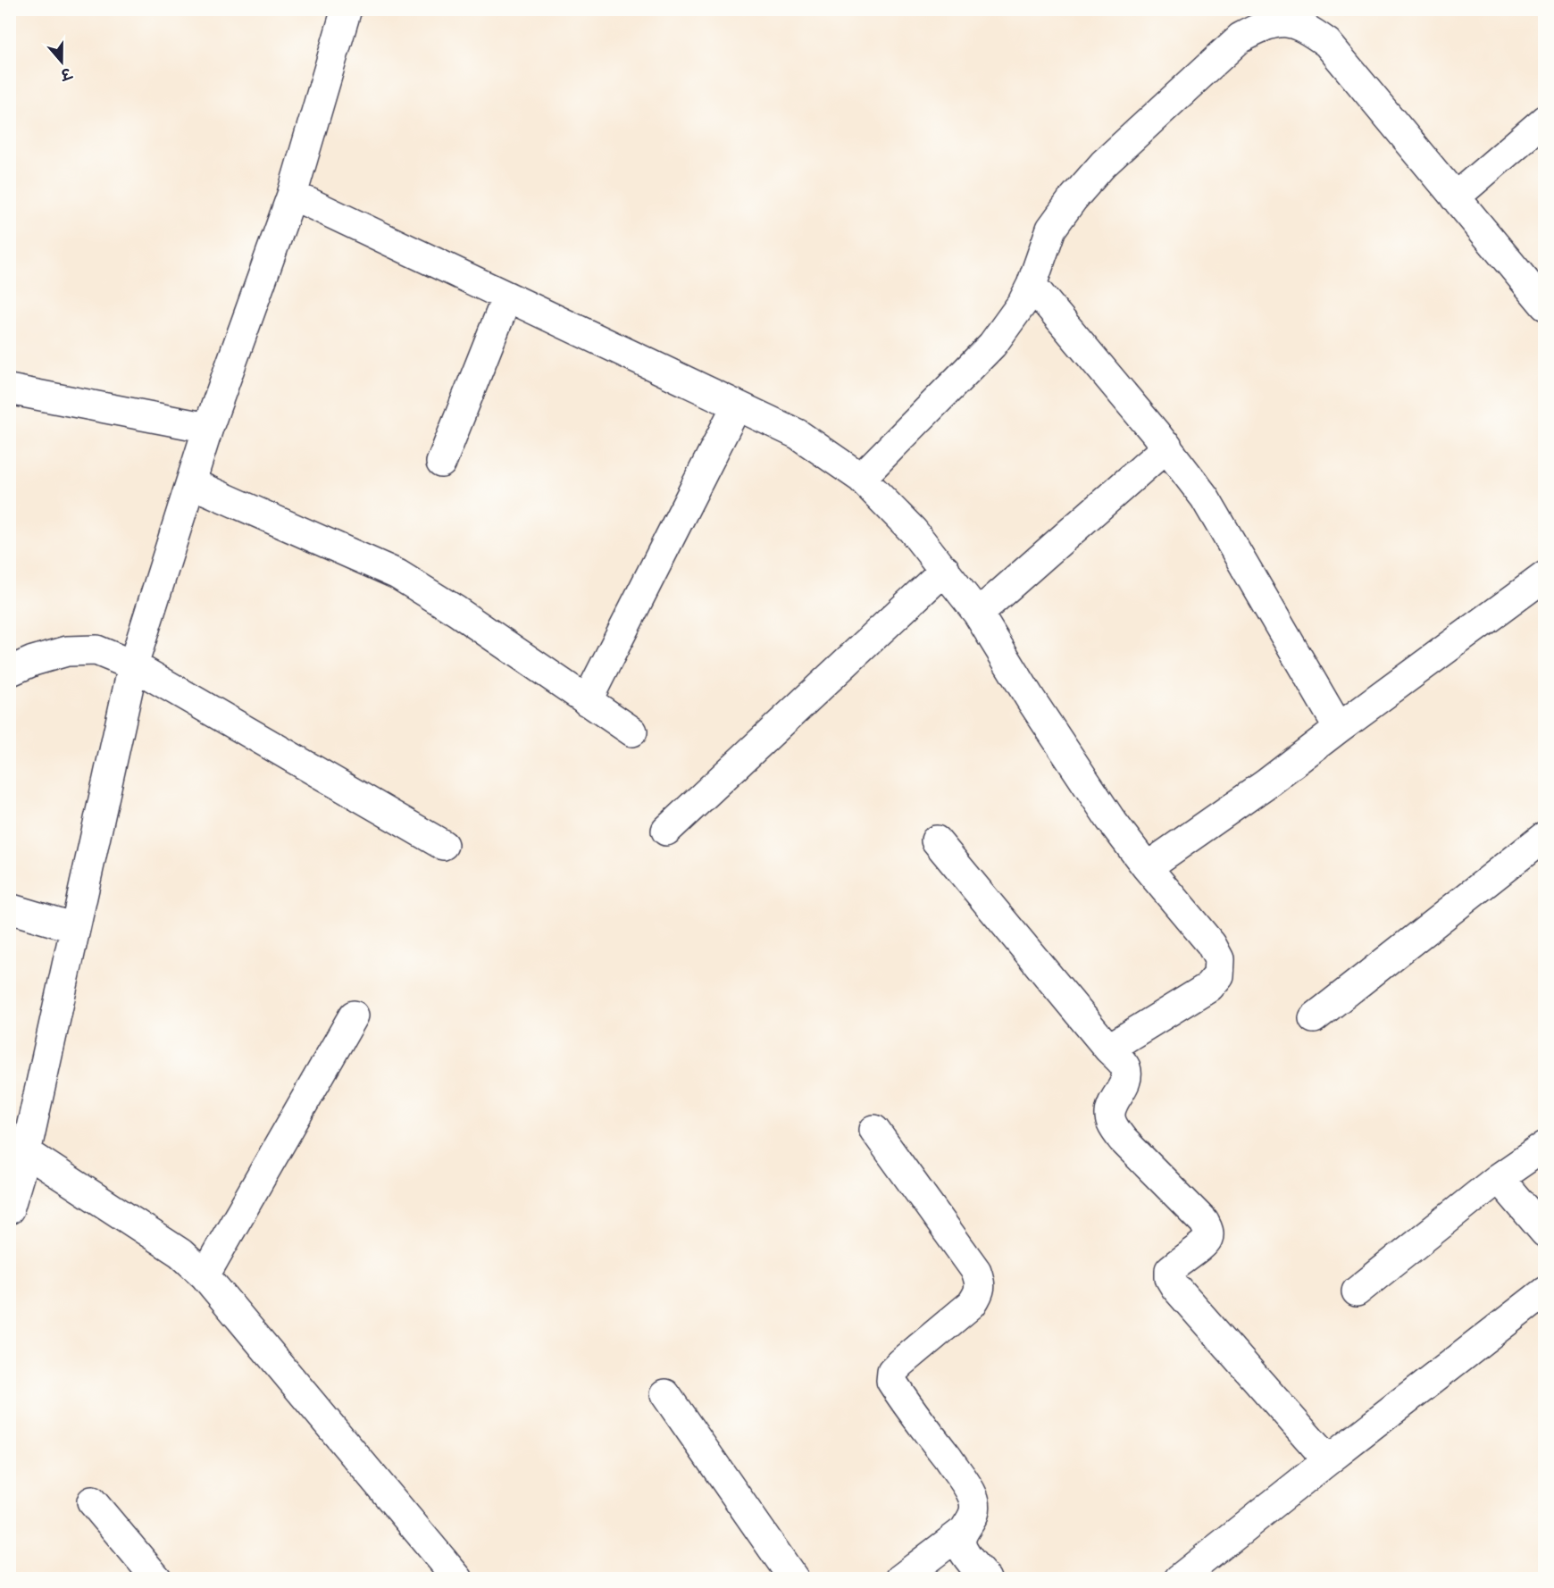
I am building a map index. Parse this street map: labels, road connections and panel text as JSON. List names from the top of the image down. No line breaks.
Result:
{"north":"bottom"}
